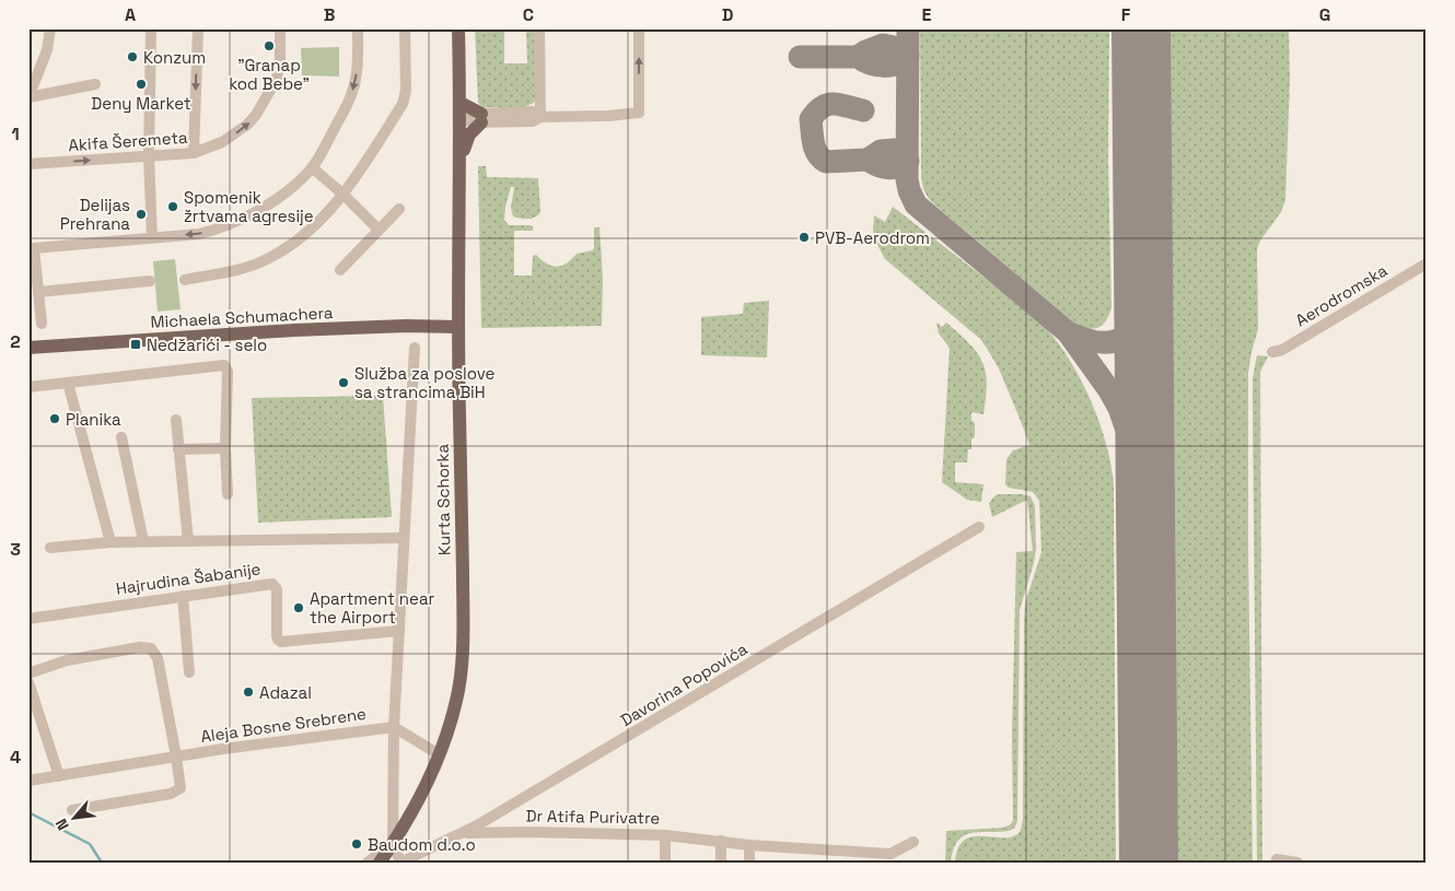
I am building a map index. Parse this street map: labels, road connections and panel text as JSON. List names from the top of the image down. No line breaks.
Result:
{"streets":{"main road":["Michaela Schumachera","Kurta Schorka"],"street":["Akifa Šeremeta","Aerodromska","Hajrudina Šabanije","Davorina Popovića","Aleja Bosne Srebrene","Dr Atifa Purivatre"]},"crossings":[["Michaela Schumachera","Kurta Schorka"],["Davorina Popovića","Dr Atifa Purivatre"]],"places":{"other":["\"Granap kod Bebe\"","Konzum","Deny Market","Spomenik žrtvama agresije","Delijas Prehrana","PVB-Aerodrom","Služba za poslove sa strancima BiH","Planika","Apartment near the Airport","Adazal","Baudom d.o.o"],"transit":["Nedžarići - selo"]},"north":"bottom left","grid":{"columns":["A","B","C","D","E","F","G"],"rows":["1","2","3","4"]}}
